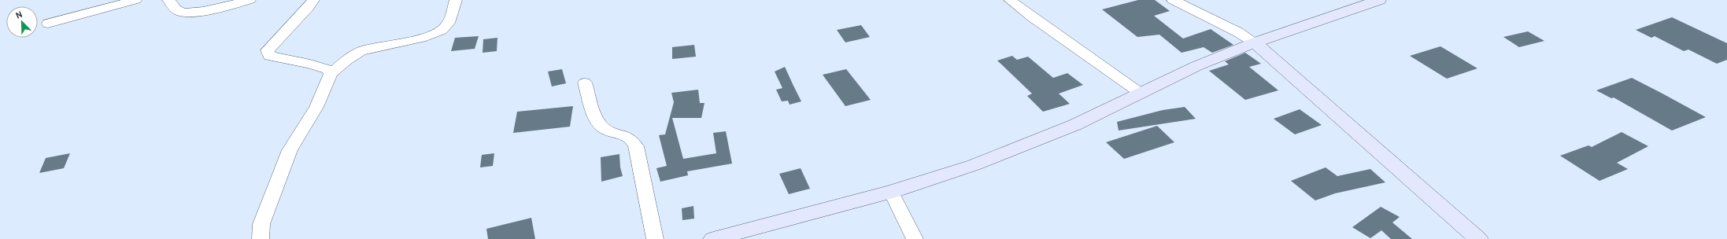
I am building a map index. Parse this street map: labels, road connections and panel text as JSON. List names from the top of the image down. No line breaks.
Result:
{"north":"top left"}
